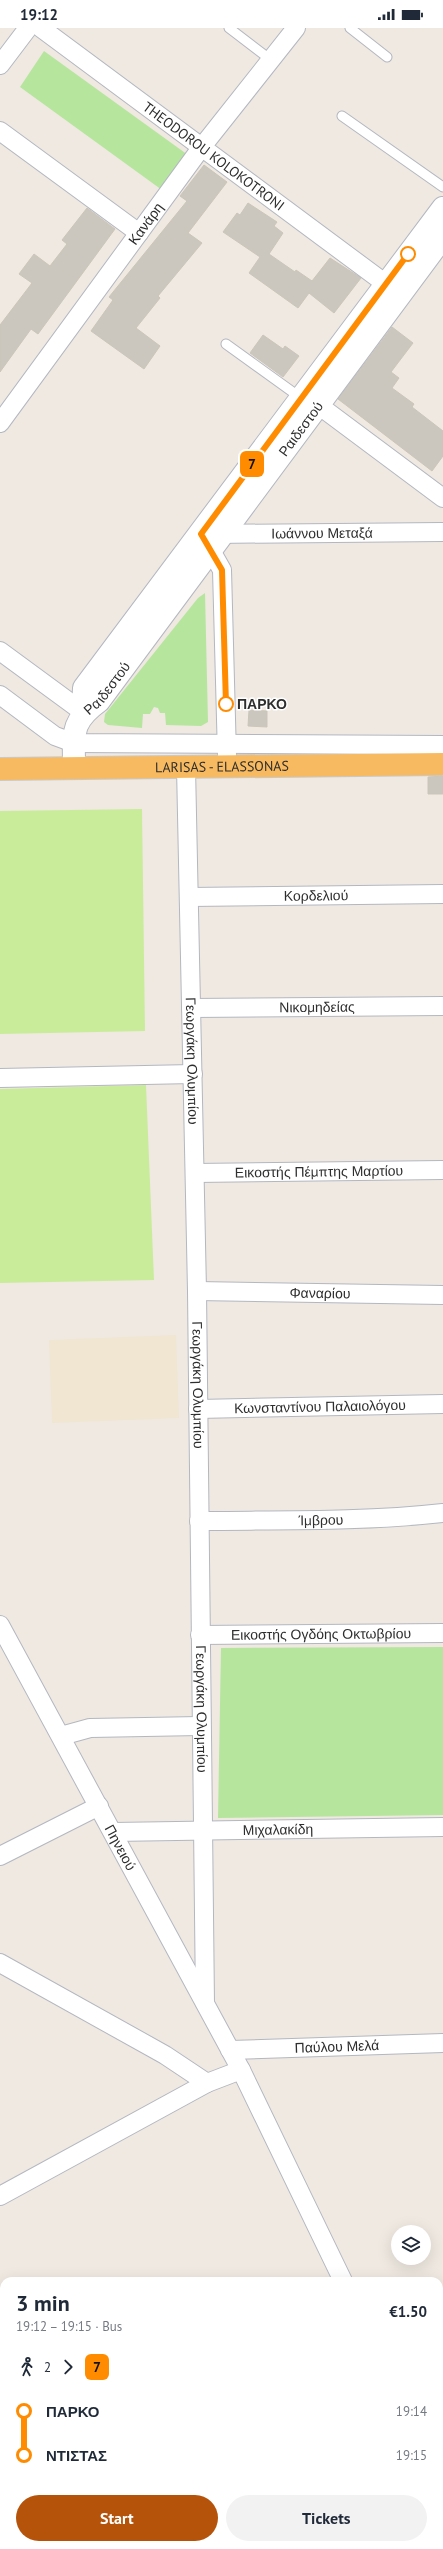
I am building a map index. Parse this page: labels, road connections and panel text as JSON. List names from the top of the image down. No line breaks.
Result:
{"streets":{"highway":["LARISAS - ELASSONAS"],"street":["THEODOROU KOLOKOTRONI","Κανάρη","Ραιδεστού","Ιωάννου Μεταξά","Κορδελιού","Νικομηδείας","Γεωργάκη Ολυμπίου","Εικοστής Πέμπτης Μαρτίου","Φαναρίου","Κωνσταντίνου Παλαιολόγου","Ίμβρου","Εικοστής Ογδόης Οκτωβρίου","Μιχαλακίδη","Πηνειού","Παύλου Μελά"]},"crossings":[["THEODOROU KOLOKOTRONI","Κανάρη"],["THEODOROU KOLOKOTRONI","Ραιδεστού"],["Ραιδεστού","Ιωάννου Μεταξά"],["LARISAS - ELASSONAS","Γεωργάκη Ολυμπίου"],["Κορδελιού","Γεωργάκη Ολυμπίου"],["Νικομηδείας","Γεωργάκη Ολυμπίου"],["Γεωργάκη Ολυμπίου","Εικοστής Πέμπτης Μαρτίου"],["Γεωργάκη Ολυμπίου","Φαναρίου"],["Γεωργάκη Ολυμπίου","Κωνσταντίνου Παλαιολόγου"],["Γεωργάκη Ολυμπίου","Ίμβρου"],["Γεωργάκη Ολυμπίου","Εικοστής Ογδόης Οκτωβρίου"],["Γεωργάκη Ολυμπίου","Μιχαλακίδη"],["Γεωργάκη Ολυμπίου","Πηνειού"],["Μιχαλακίδη","Πηνειού"],["Πηνειού","Παύλου Μελά"]],"places":["ΠΑΡΚΟ"],"lines":["bus line 7"],"page":{"status":"19:12","on_map":"7","heading":["3 min","19:12 – 19:15 · Bus","€1.50"],"legs":["2","7"],"list":[{"name":"ΠΑΡΚΟ","value":"19:14"},{"name":"ΝΤΙΣΤΑΣ","value":"19:15"}],"buttons":["Start","Tickets"]}}
